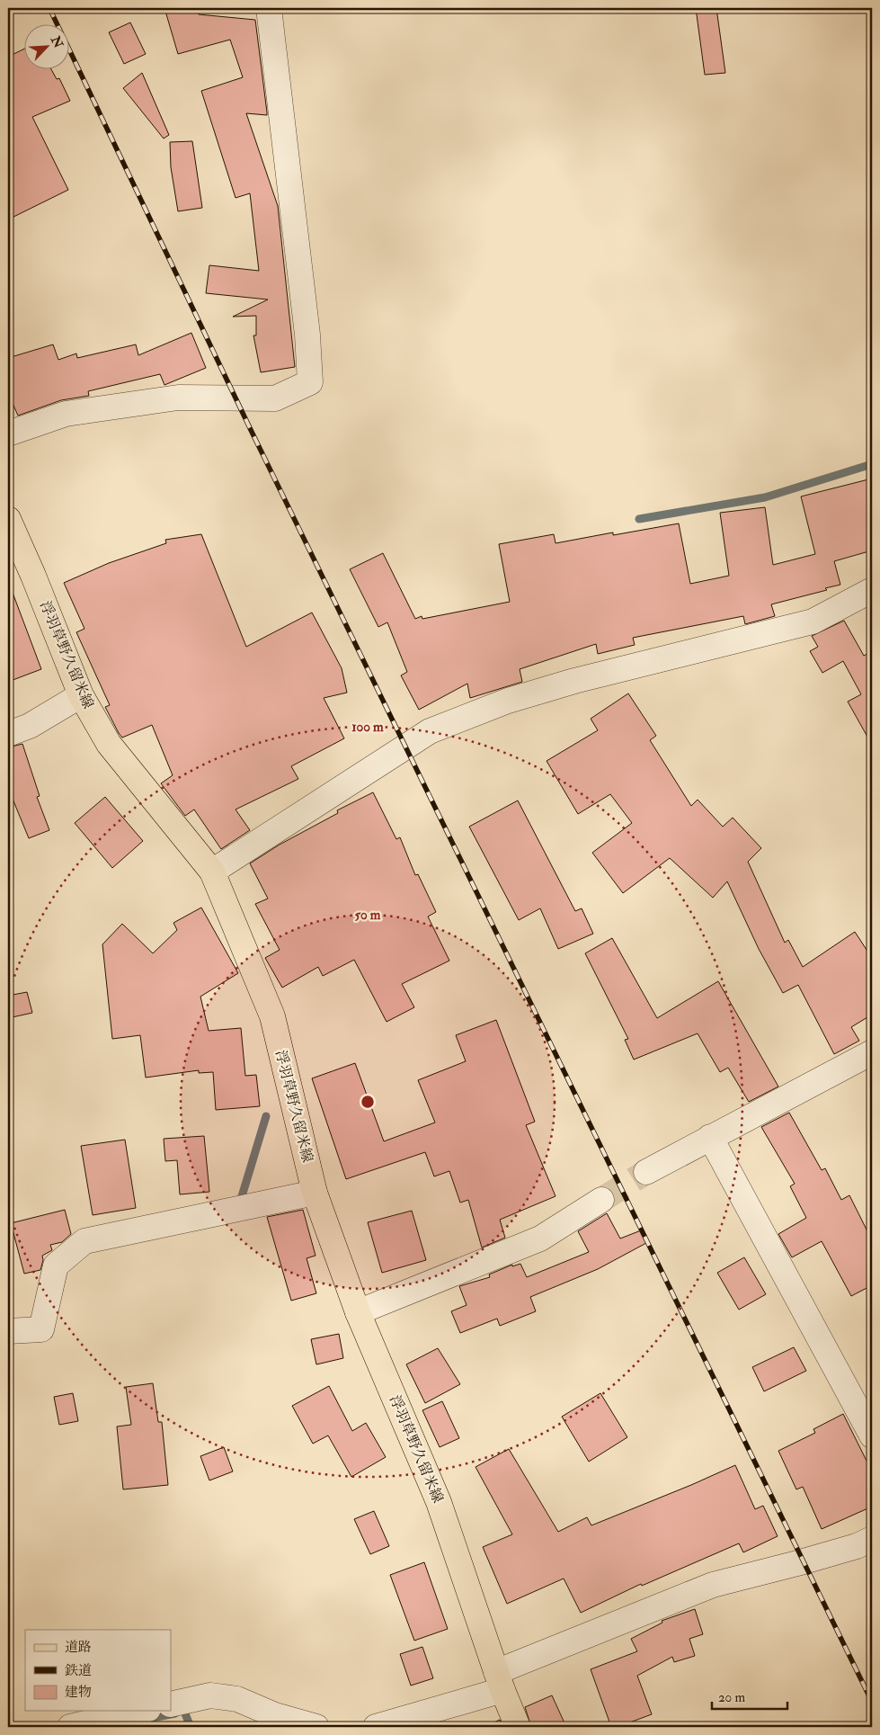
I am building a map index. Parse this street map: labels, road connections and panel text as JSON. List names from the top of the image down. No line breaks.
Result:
{"streets":{"main road":["浮羽草野久留米線"]},"legend":["道路","鉄道","建物"],"scale_bar":"20 m","north":"top right","rings":["100 m","50 m"]}
